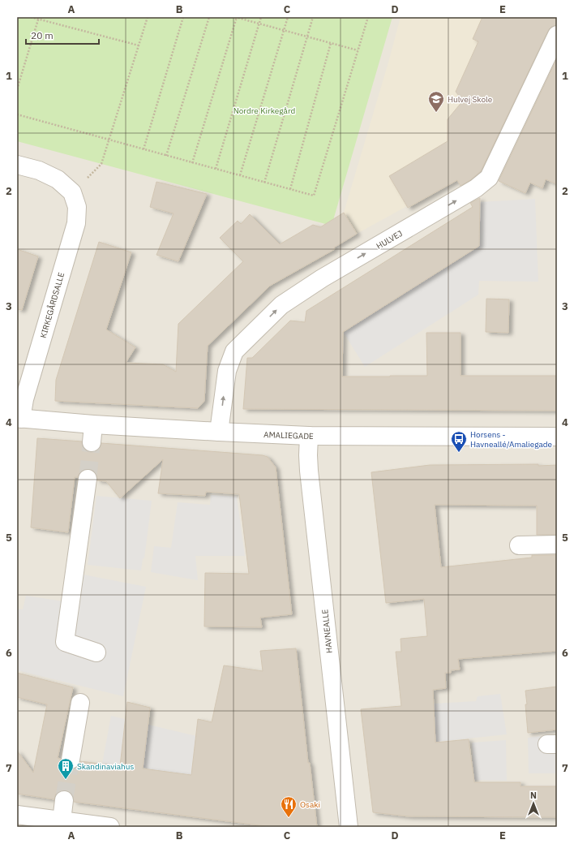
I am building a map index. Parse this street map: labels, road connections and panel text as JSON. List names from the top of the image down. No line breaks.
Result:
{"streets":{"street":["HULVEJ","KIRKEGÅRDSALLE","AMALIEGADE","HAVNEALLE"]},"crossings":[["HULVEJ","AMALIEGADE"],["KIRKEGÅRDSALLE","AMALIEGADE"],["AMALIEGADE","HAVNEALLE"]],"one_way":["HULVEJ"],"parks":["Nordre Kirkegård"],"places":{"school or university":["Hulvej Skole"],"bus stop":["Horsens - Havneallé/Amaliegade"],"building":["Skandinaviahus"],"restaurant":["Osaki"]},"scale_bar":"20 m","north":"top","grid":{"columns":["A","B","C","D","E"],"rows":["1","2","3","4","5","6","7"]}}
